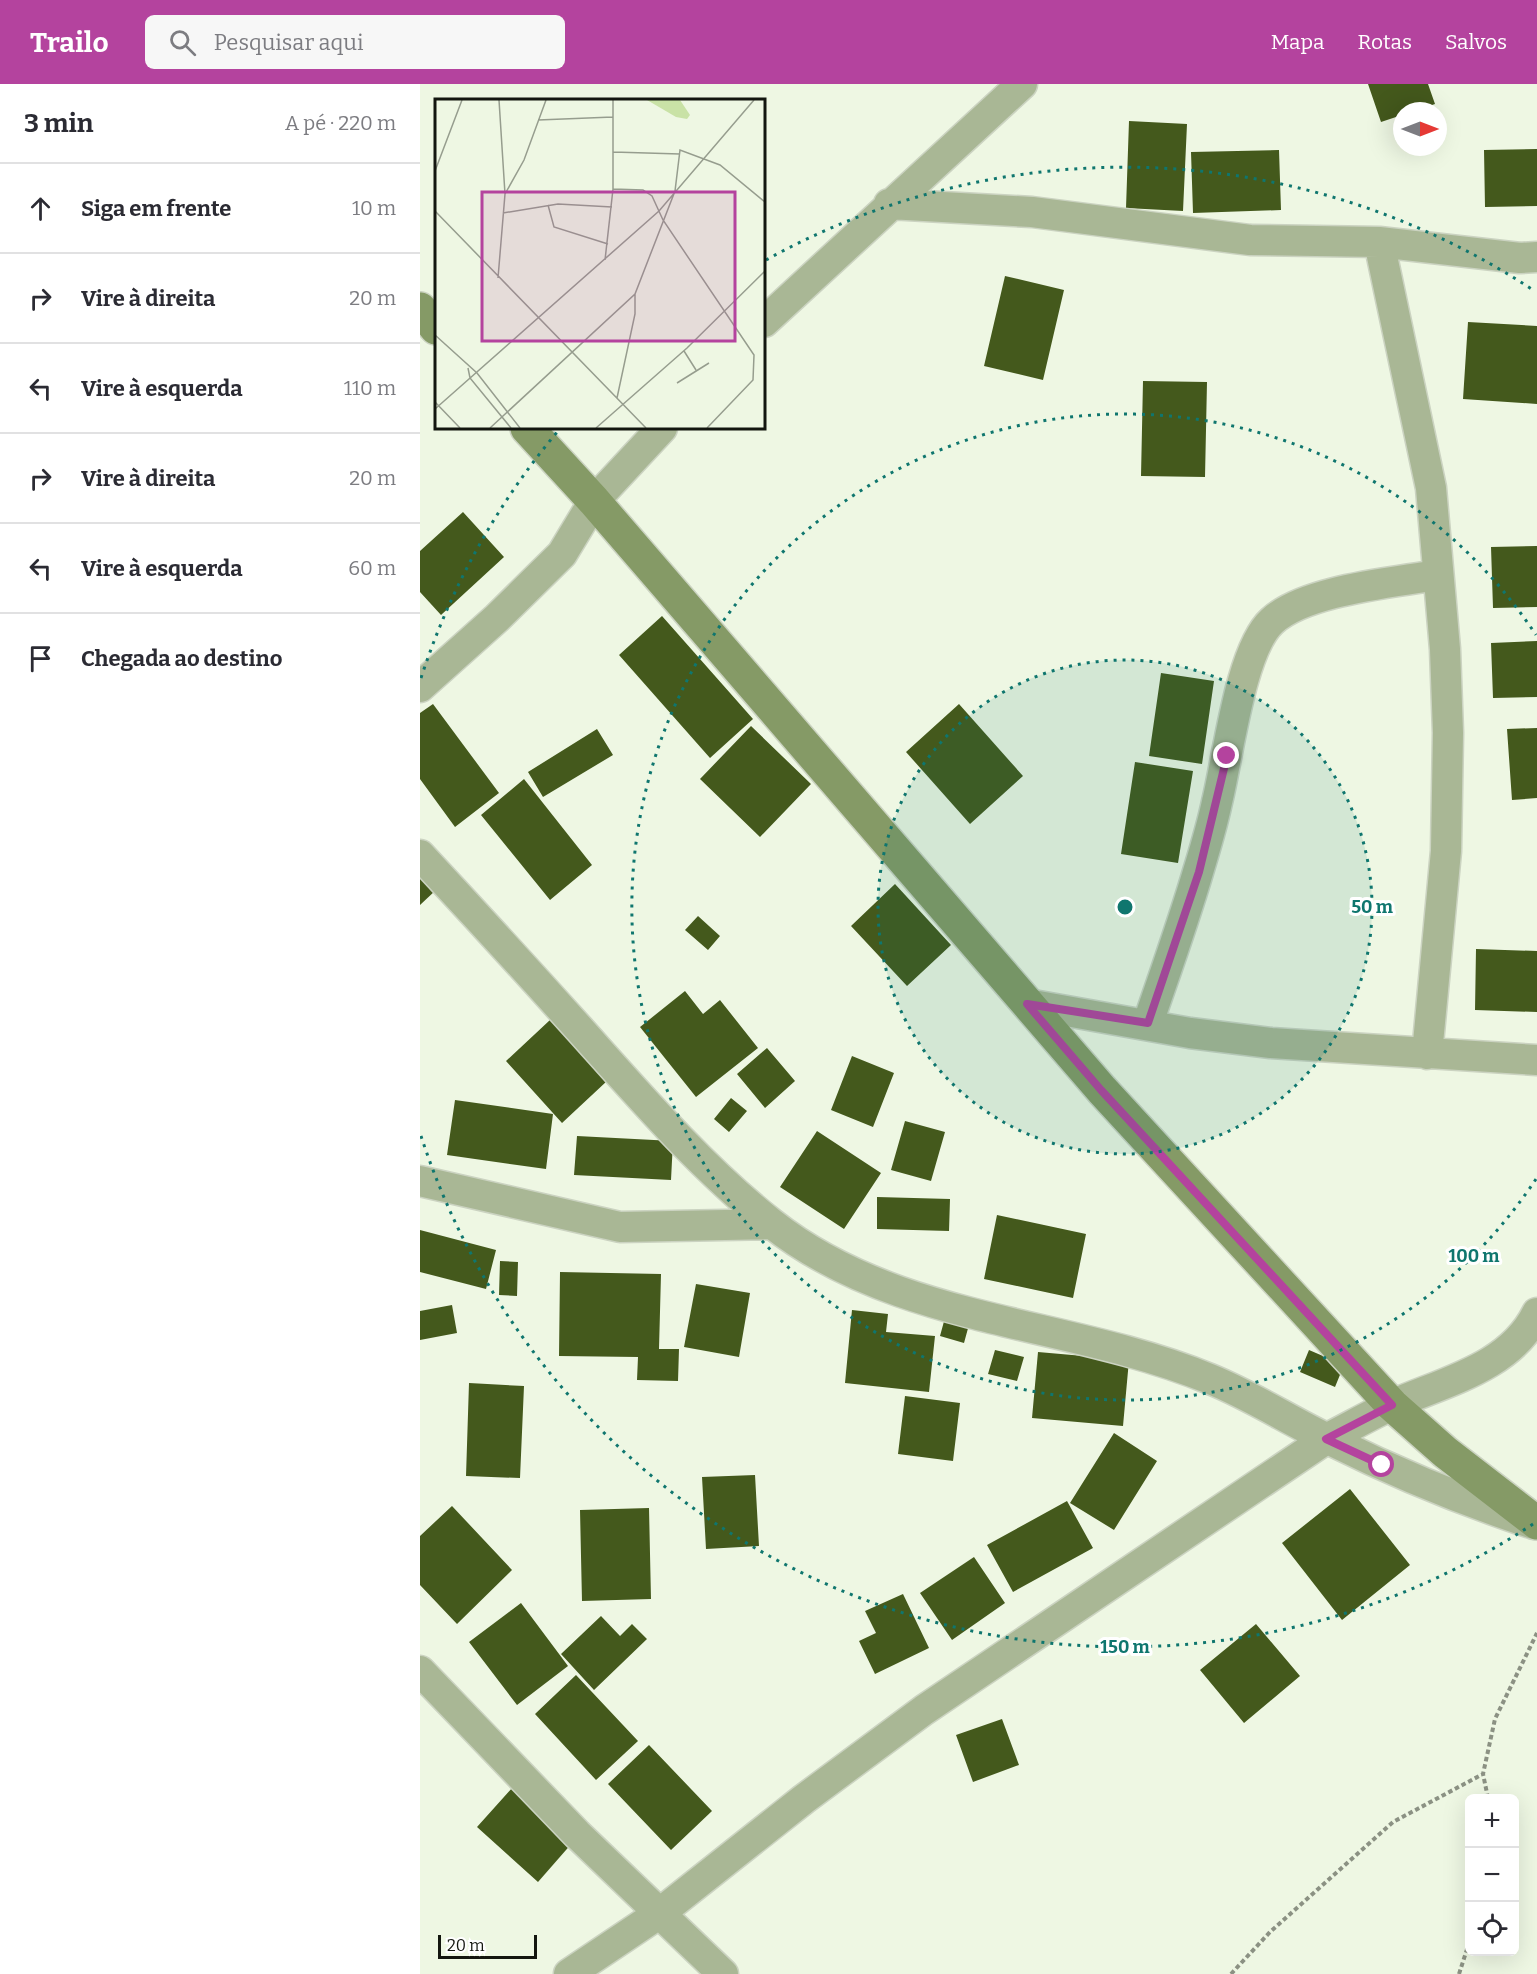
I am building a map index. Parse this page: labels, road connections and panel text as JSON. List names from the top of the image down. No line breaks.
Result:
{"scale_bar":"20 m","north":"right","page":{"header":"Trailo","search":"Pesquisar aqui","nav":["Mapa","Rotas","Salvos"],"heading":["3 min","A pé · 220 m"],"list":[["Siga em frente","10 m"],["Vire à direita","20 m"],["Vire à esquerda","110 m"],["Vire à direita","20 m"],["Vire à esquerda","60 m"],"Chegada ao destino"],"map_buttons":["+","−"],"scale":"20 m"},"rings":["50 m","100 m","150 m"]}
